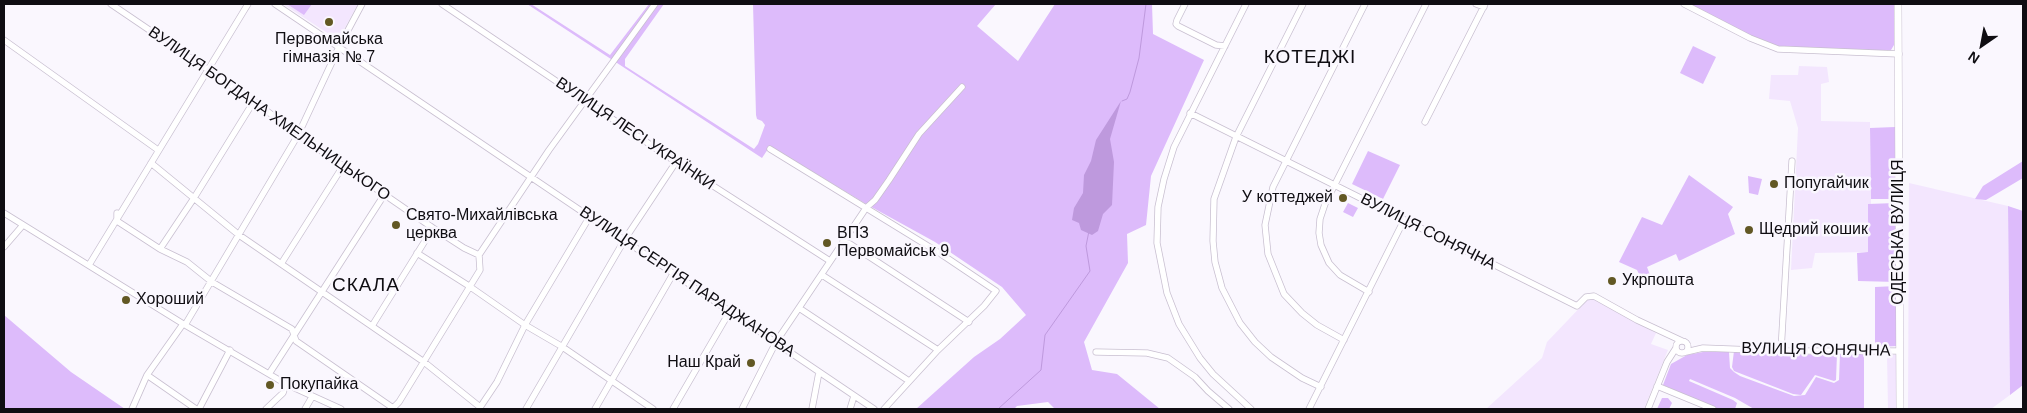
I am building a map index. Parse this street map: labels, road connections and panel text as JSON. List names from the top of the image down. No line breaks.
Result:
{"streets":{"main road":["ОДЕСЬКА ВУЛИЦЯ"],"street":["ВУЛИЦЯ БОГДАНА ХМЕЛЬНИЦЬКОГО","ВУЛИЦЯ ЛЕСІ УКРАЇНКИ","ВУЛИЦЯ СОНЯЧНА","ВУЛИЦЯ СЕРГІЯ ПАРАДЖАНОВА"]},"crossings":[["ВУЛИЦЯ СОНЯЧНА","ОДЕСЬКА ВУЛИЦЯ"]],"districts":["КОТЕДЖІ","СКАЛА"],"places":["Первомайська гімназія № 7","Попугайчик","У коттеджей","Свято-Михайлівська церква","Щедрий кошик","ВПЗ Первомайськ 9","Укрпошта","Хороший","Наш Край","Покупайка"],"north":"bottom left"}
